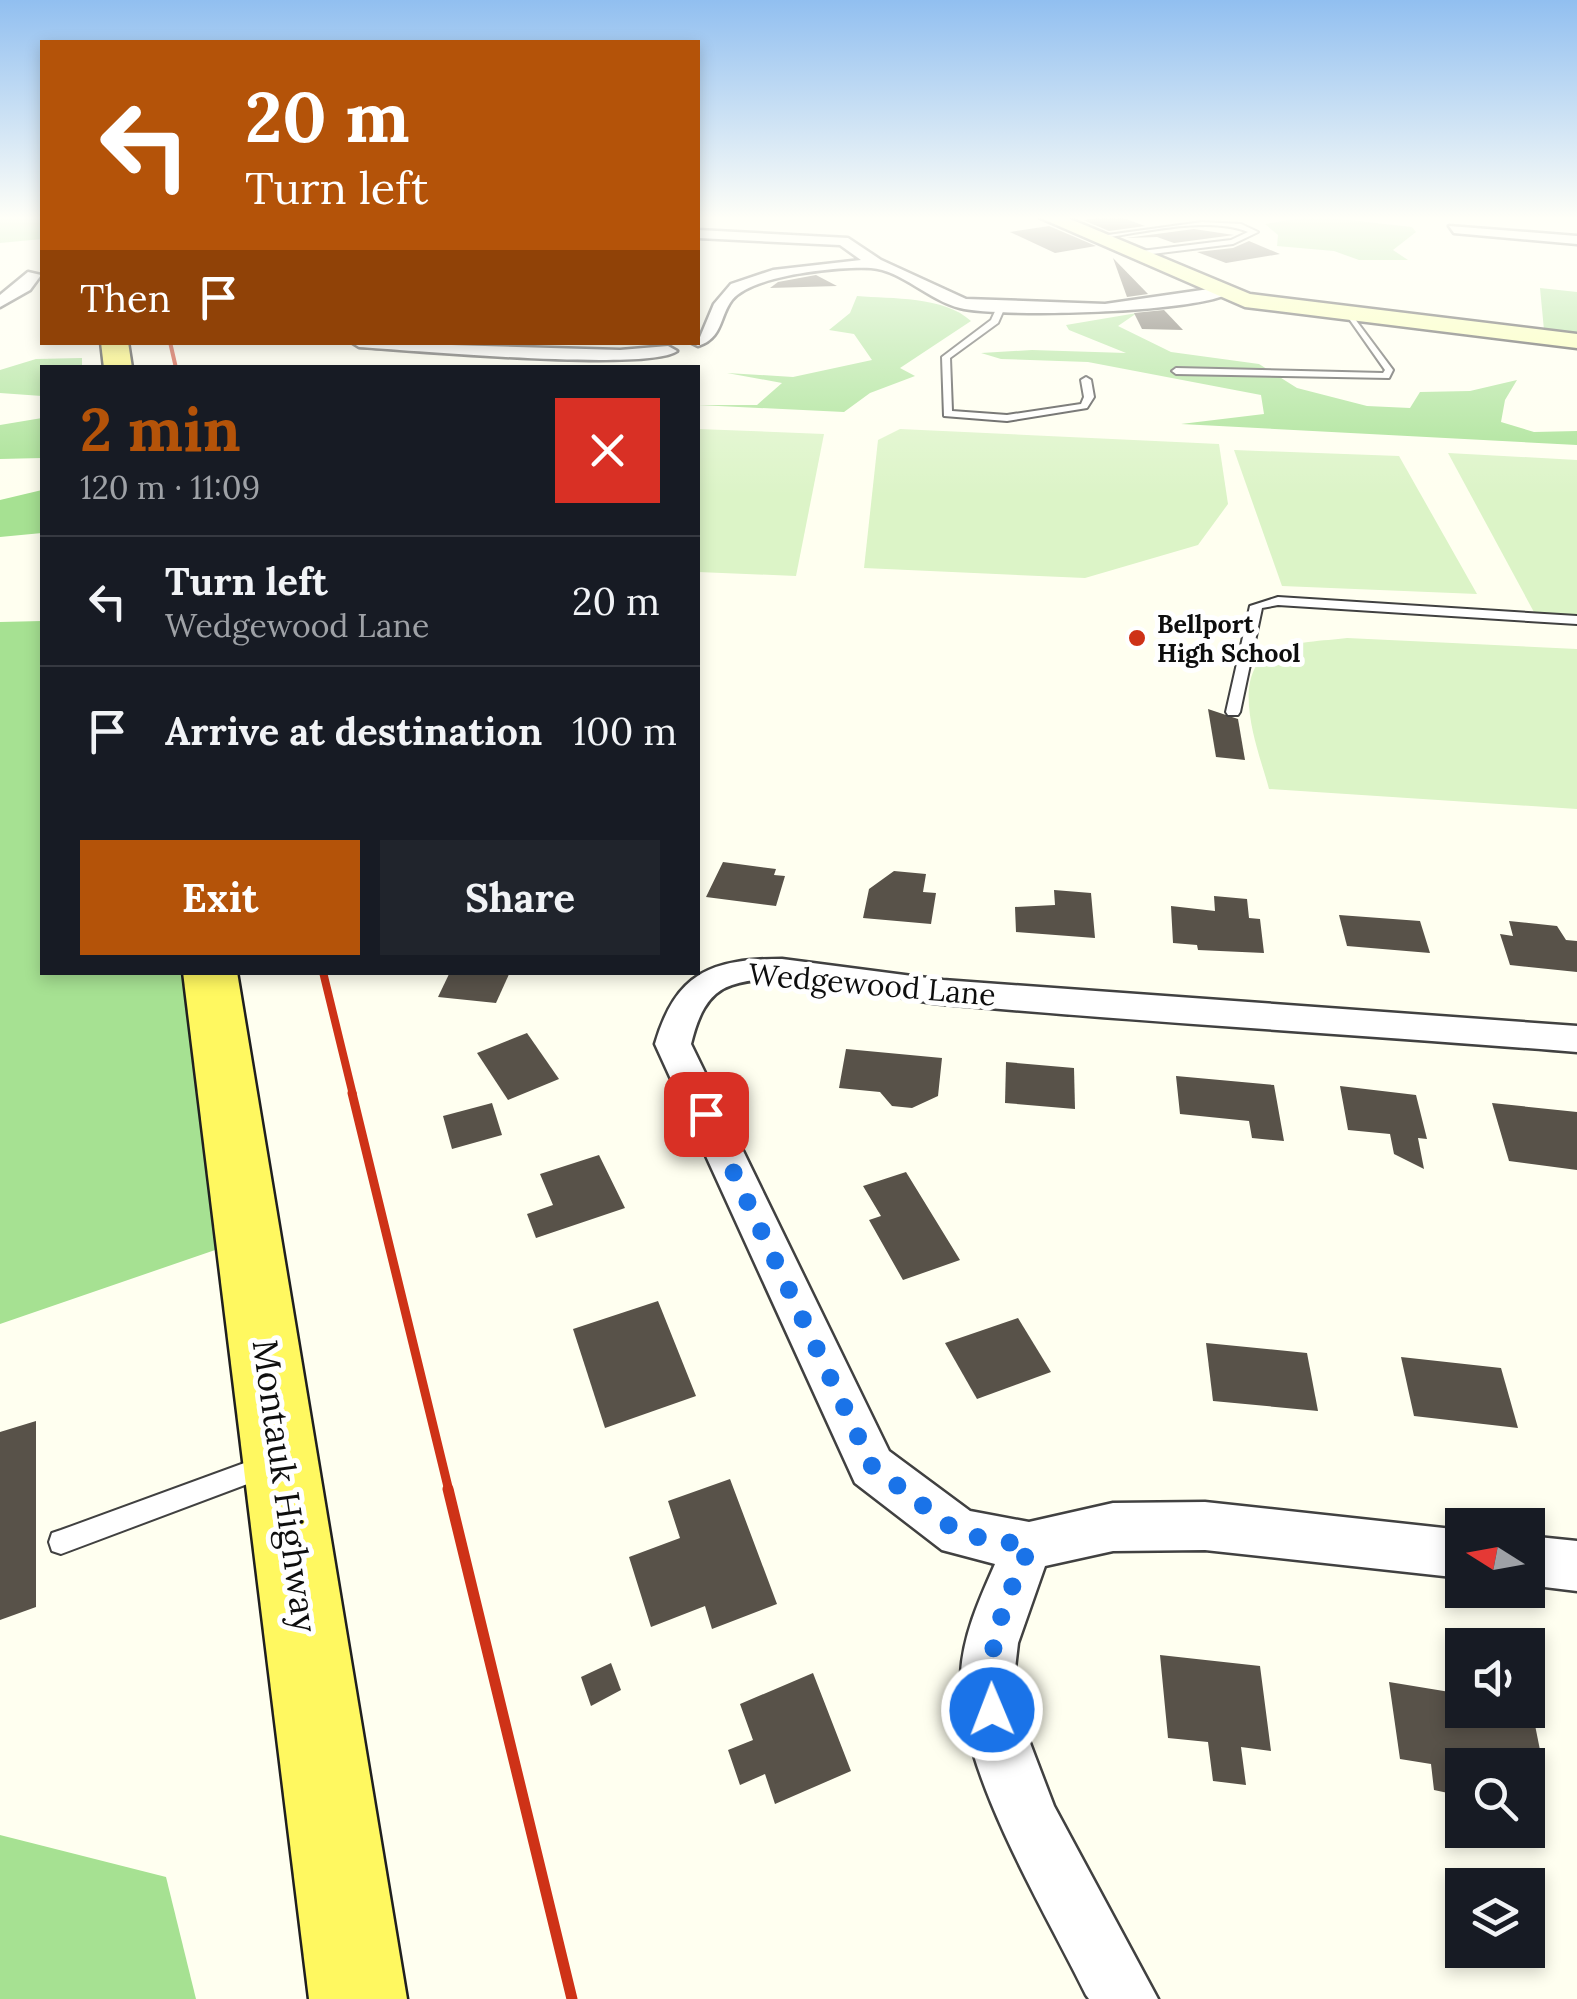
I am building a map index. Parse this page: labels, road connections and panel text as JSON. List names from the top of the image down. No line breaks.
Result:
{"streets":{"main road":["Montauk Highway"],"street":["Wedgewood Lane"]},"places":["Bellport High School"],"north":"left","page":{"turn":["20 m","Turn left"],"then":"Then","heading":["2 min","120 m · 11:09"],"list":[{"name":"Turn left","note":"Wedgewood Lane","value":"20 m"},{"name":"Arrive at destination","value":"100 m"}],"buttons":["Exit","Share"]}}
